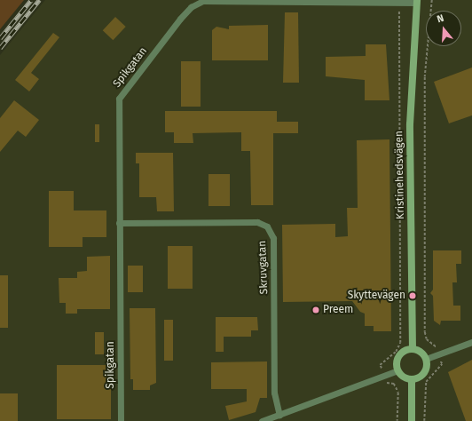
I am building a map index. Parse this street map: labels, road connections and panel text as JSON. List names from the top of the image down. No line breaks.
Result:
{"streets":{"street":["Spikgatan","Kristinehedsvägen","Skruvgatan"]},"crossings":[["Spikgatan","Kristinehedsvägen"],["Spikgatan","Skruvgatan"]],"places":["Skyttevägen","Preem"],"north":"top"}
